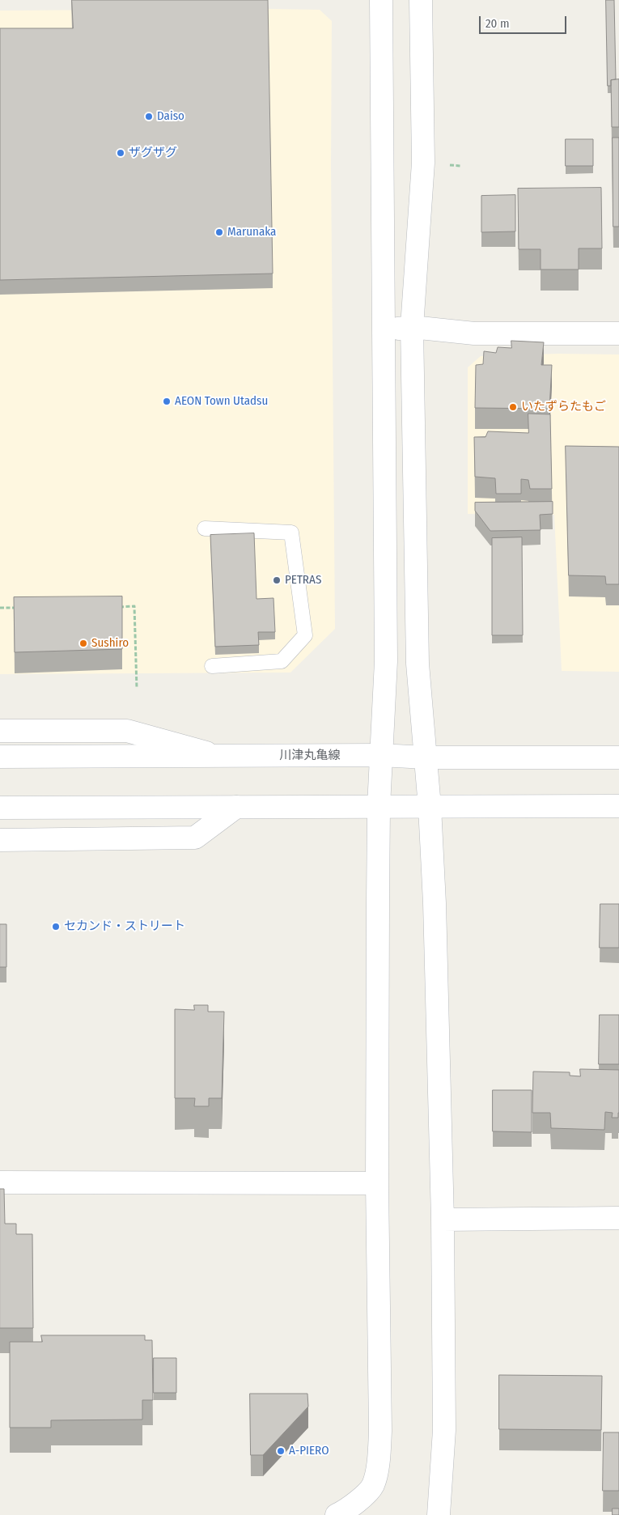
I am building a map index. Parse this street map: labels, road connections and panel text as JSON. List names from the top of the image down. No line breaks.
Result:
{"streets":{"street":["川津丸亀線"]},"places":["Daiso","ザグザグ","Marunaka","AEON Town Utadsu","いたずらたもご","PETRAS","Sushiro","セカンド・ストリート","A-PIERO"],"scale_bar":"20 m"}
